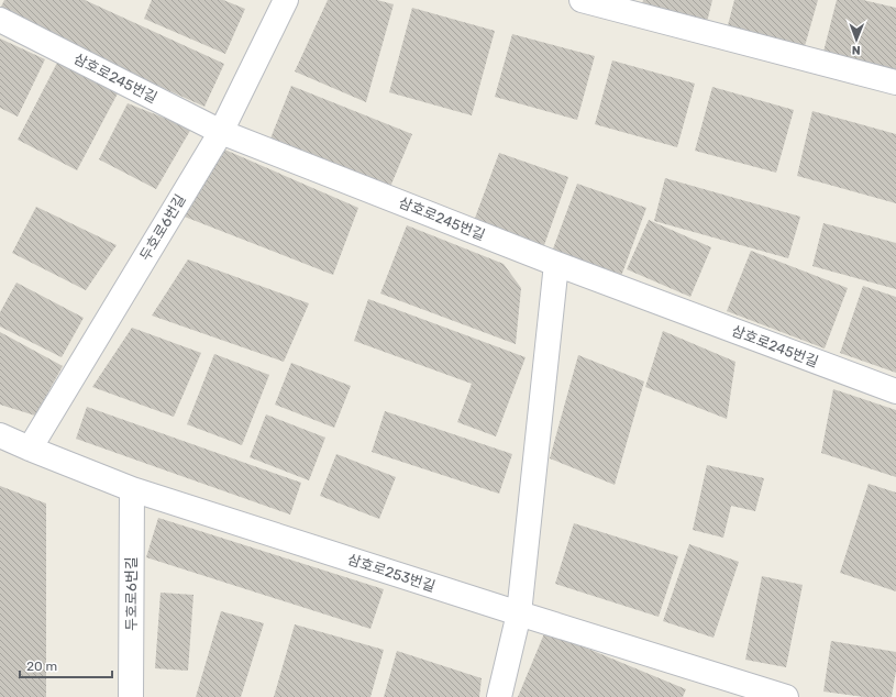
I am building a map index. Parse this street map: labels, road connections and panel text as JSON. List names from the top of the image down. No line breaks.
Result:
{"streets":{"street":["삼호로245번길","두호로6번길","삼호로253번길"]},"crossings":[["삼호로245번길","두호로6번길"],["두호로6번길","삼호로253번길"]],"scale_bar":"20 m","north":"bottom"}
